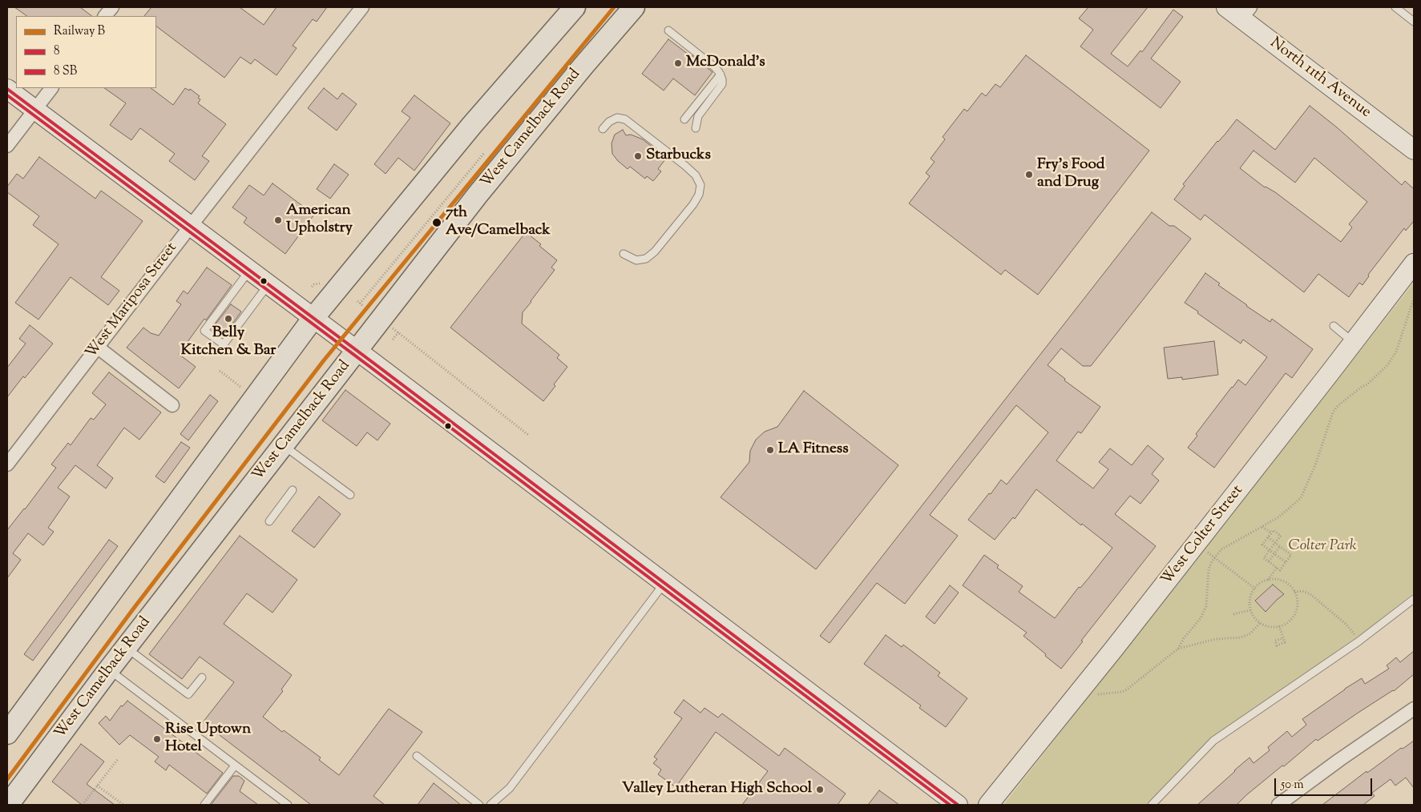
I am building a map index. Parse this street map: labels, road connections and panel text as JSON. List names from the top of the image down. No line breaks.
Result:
{"streets":{"main road":["North 11th Avenue","West Camelback Road","West Colter Street"],"street":["West Mariposa Street"]},"parks":["Colter Park"],"places":["McDonald's","Starbucks","Fry's Food and Drug","American Upholstry","7th Ave/Camelback","Belly Kitchen & Bar","LA Fitness","Rise Uptown Hotel","Valley Lutheran High School"],"lines":["rail line B","transit line 8"],"legend":["Railway B","8","8 SB"],"scale_bar":"50 m"}
